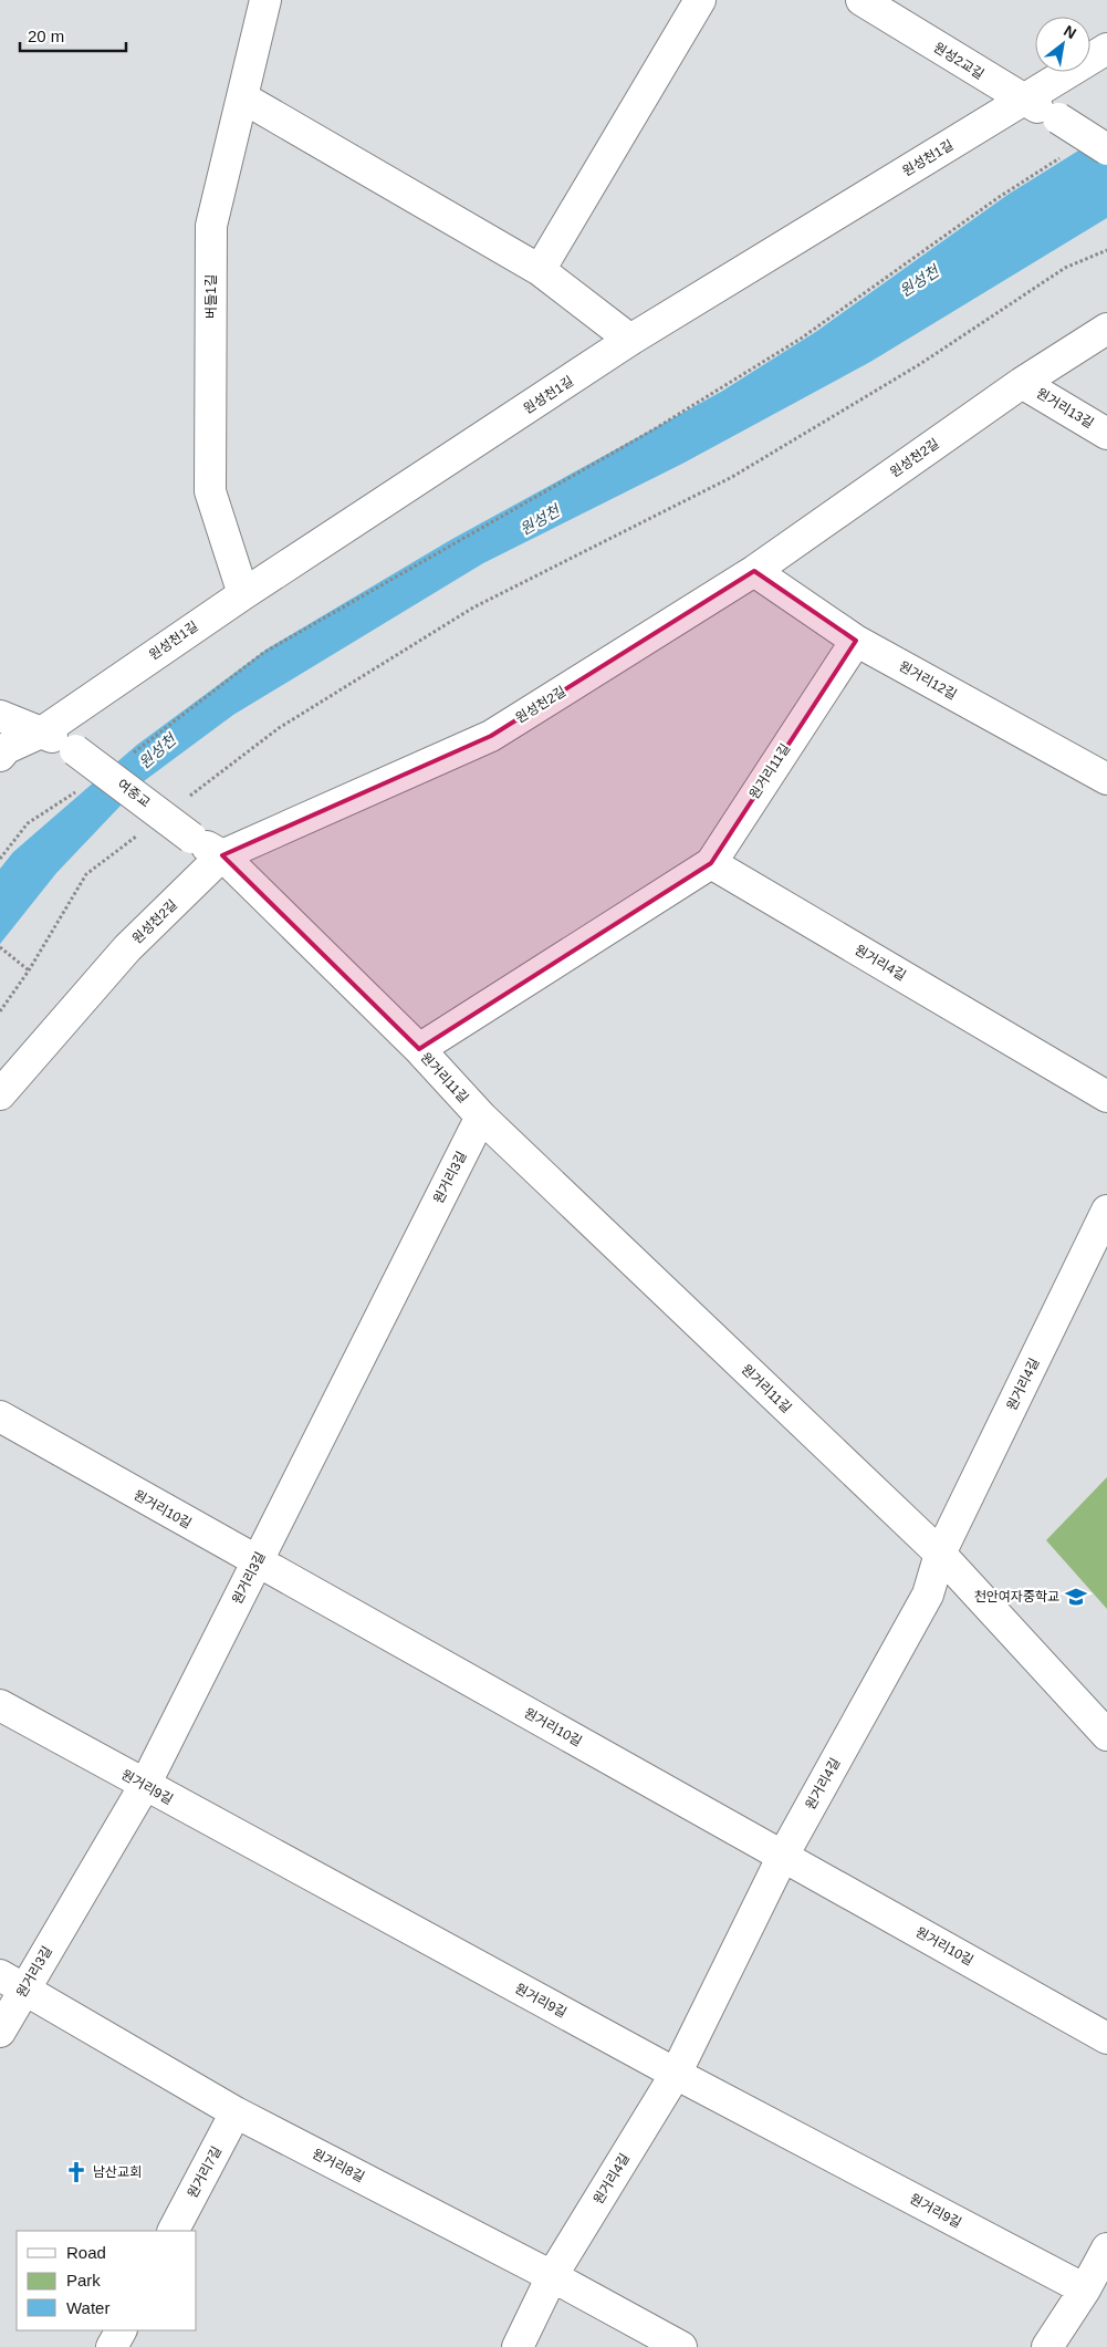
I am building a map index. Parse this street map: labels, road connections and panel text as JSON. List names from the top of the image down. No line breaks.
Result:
{"streets":{"street":["원성2교길","원성천1길","버들1길","원거리13길","원성천2길","원거리12길","원거리11길","여중교","원거리4길","원거리3길","원거리10길","원거리9길","원거리8길","원거리7길"]},"crossings":[["원성2교길","원성천1길"],["원성천1길","버들1길"],["원성천1길","여중교"],["원거리13길","원성천2길"],["원성천2길","원거리12길"],["원성천2길","원거리11길"],["원거리12길","원거리11길"],["원거리11길","여중교"],["원거리11길","원거리4길"],["원거리11길","원거리3길"],["원거리4길","원거리10길"],["원거리4길","원거리9길"],["원거리4길","원거리8길"],["원거리3길","원거리10길"],["원거리3길","원거리9길"],["원거리3길","원거리8길"],["원거리8길","원거리7길"]],"water":["원성천"],"places":{"school or university":["천안여자중학교"],"church":["남산교회"]},"legend":["Road","Park","Water"],"scale_bar":"20 m","north":"top right"}
